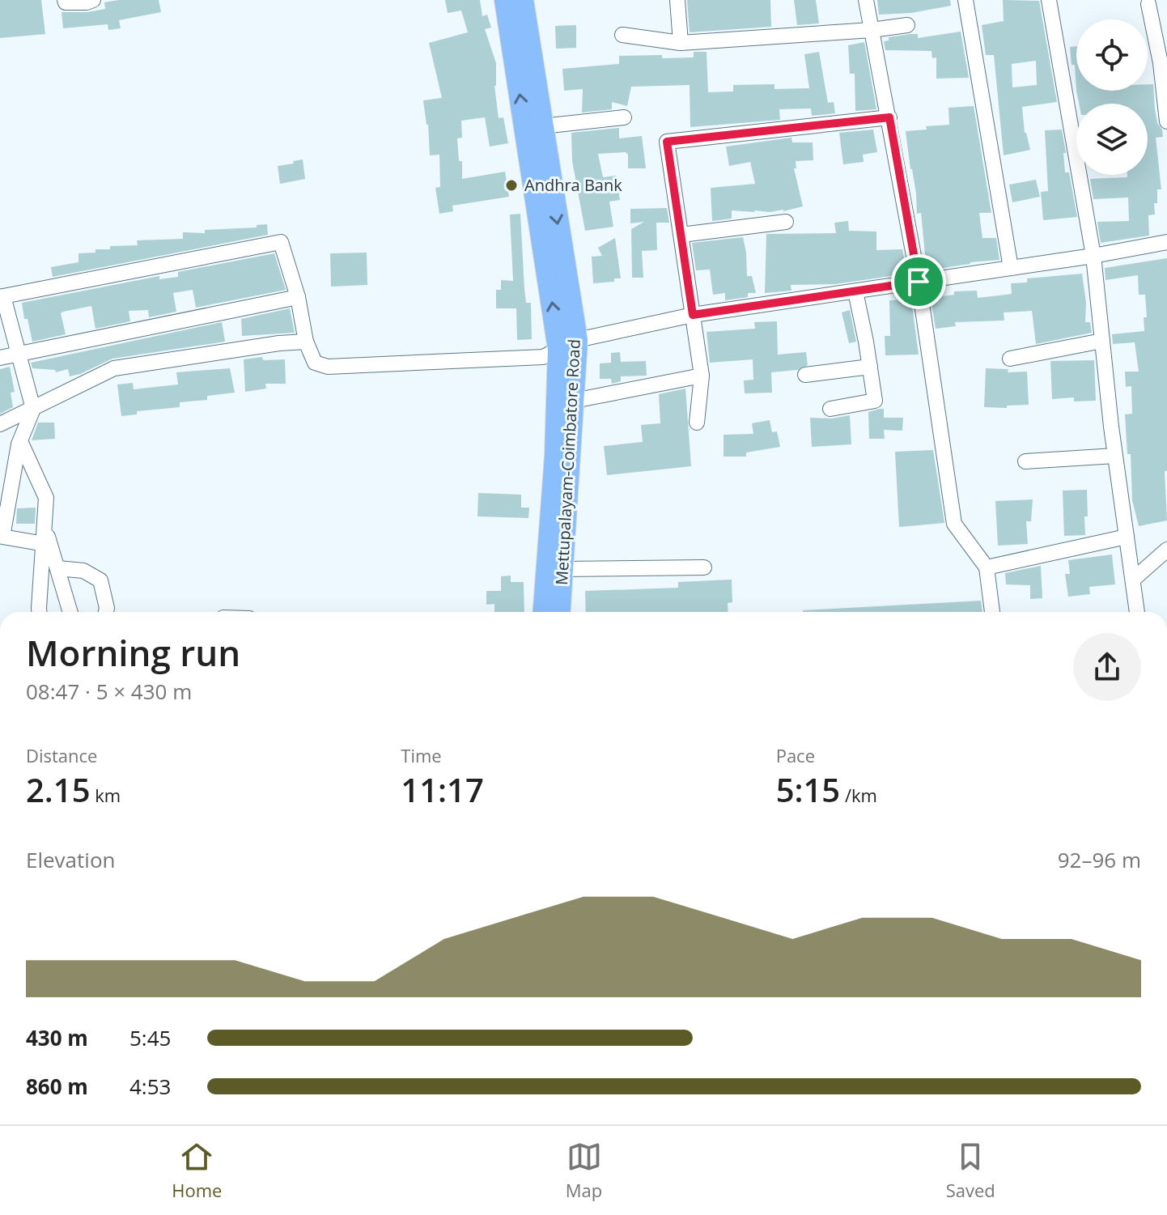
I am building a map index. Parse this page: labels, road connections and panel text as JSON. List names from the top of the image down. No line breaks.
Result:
{"streets":{"highway":["Mettupalayam-Coimbatore Road"]},"places":["Andhra Bank"],"page":{"heading":["Morning run","08:47 · 5 × 430 m"],"stats":[["Distance","2.15 km"],["Time","11:17"],["Pace","5:15 /km"]],"chart":["Elevation","92–96 m"],"list":[{"name":"430 m","note":"5:45"},{"name":"860 m","note":"4:53"}],"tabs":["Home","Map","Saved"]}}
